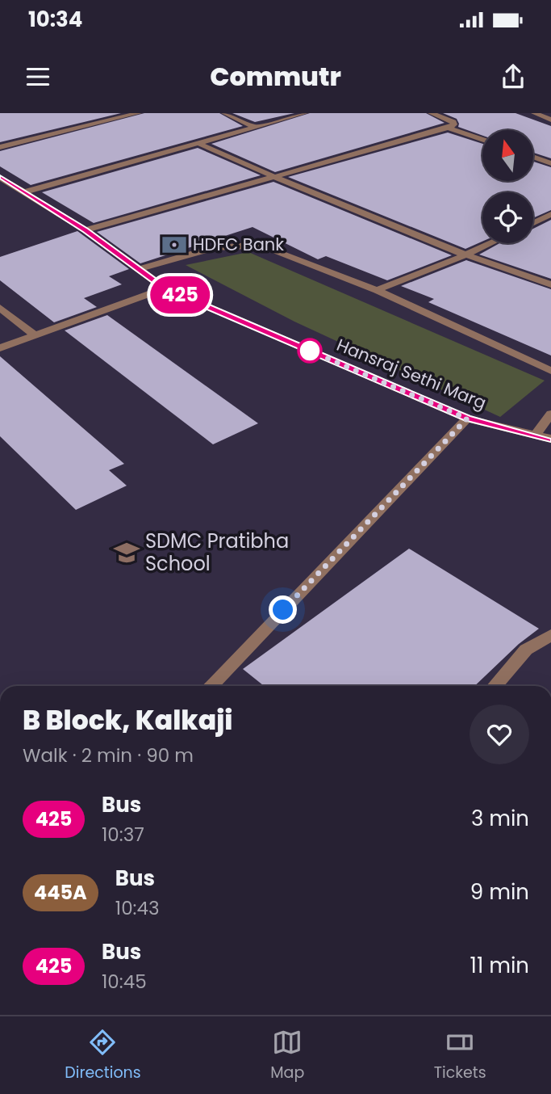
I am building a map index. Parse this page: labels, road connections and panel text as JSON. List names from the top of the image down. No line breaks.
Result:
{"streets":{"street":["Hansraj Sethi Marg"]},"places":{"bank":["HDFC Bank"],"school or university":["SDMC Pratibha School"]},"lines":["bus line 425"],"north":"top","page":{"status":"10:34","header":"Commutr","on_map":"425","heading":["B Block, Kalkaji","Walk · 2 min · 90 m"],"list":[{"mark":"425","name":"Bus","note":"10:37","value":"3 min"},{"mark":"445A","name":"Bus","note":"10:43","value":"9 min"},{"mark":"425","name":"Bus","note":"10:45","value":"11 min"}],"tabs":["Directions","Map","Tickets"]}}
